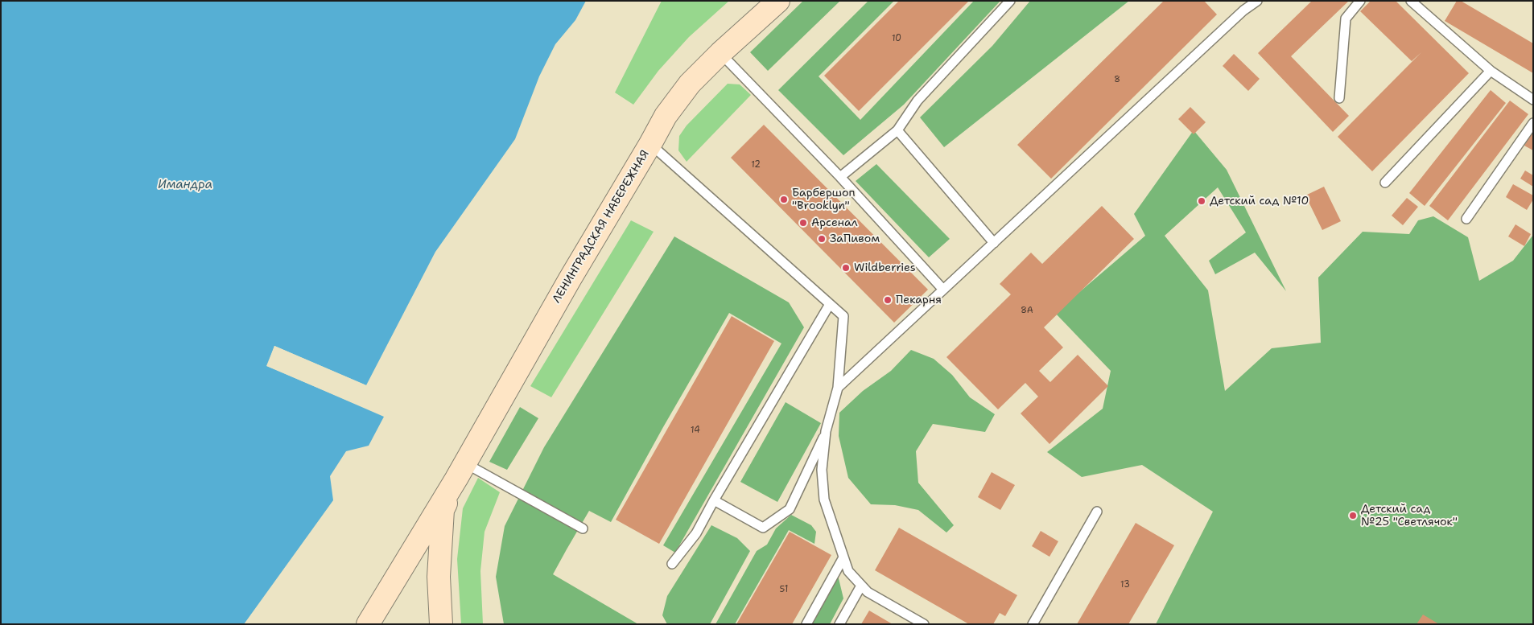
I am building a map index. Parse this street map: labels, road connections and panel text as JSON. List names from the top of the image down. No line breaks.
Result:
{"streets":{"main road":["ЛЕНИНГРАДСКАЯ НАБЕРЕЖНАЯ"]},"water":["Имандра"],"places":["Барбершоп \"Brоoklyn\"","Детский сад №10","Арсенал","ЗаПивом","Wildberries","Пекарня","Детский сад №25 \"Светлячок\""],"house_numbers":["10","8","12","8А","14","13","51"]}
